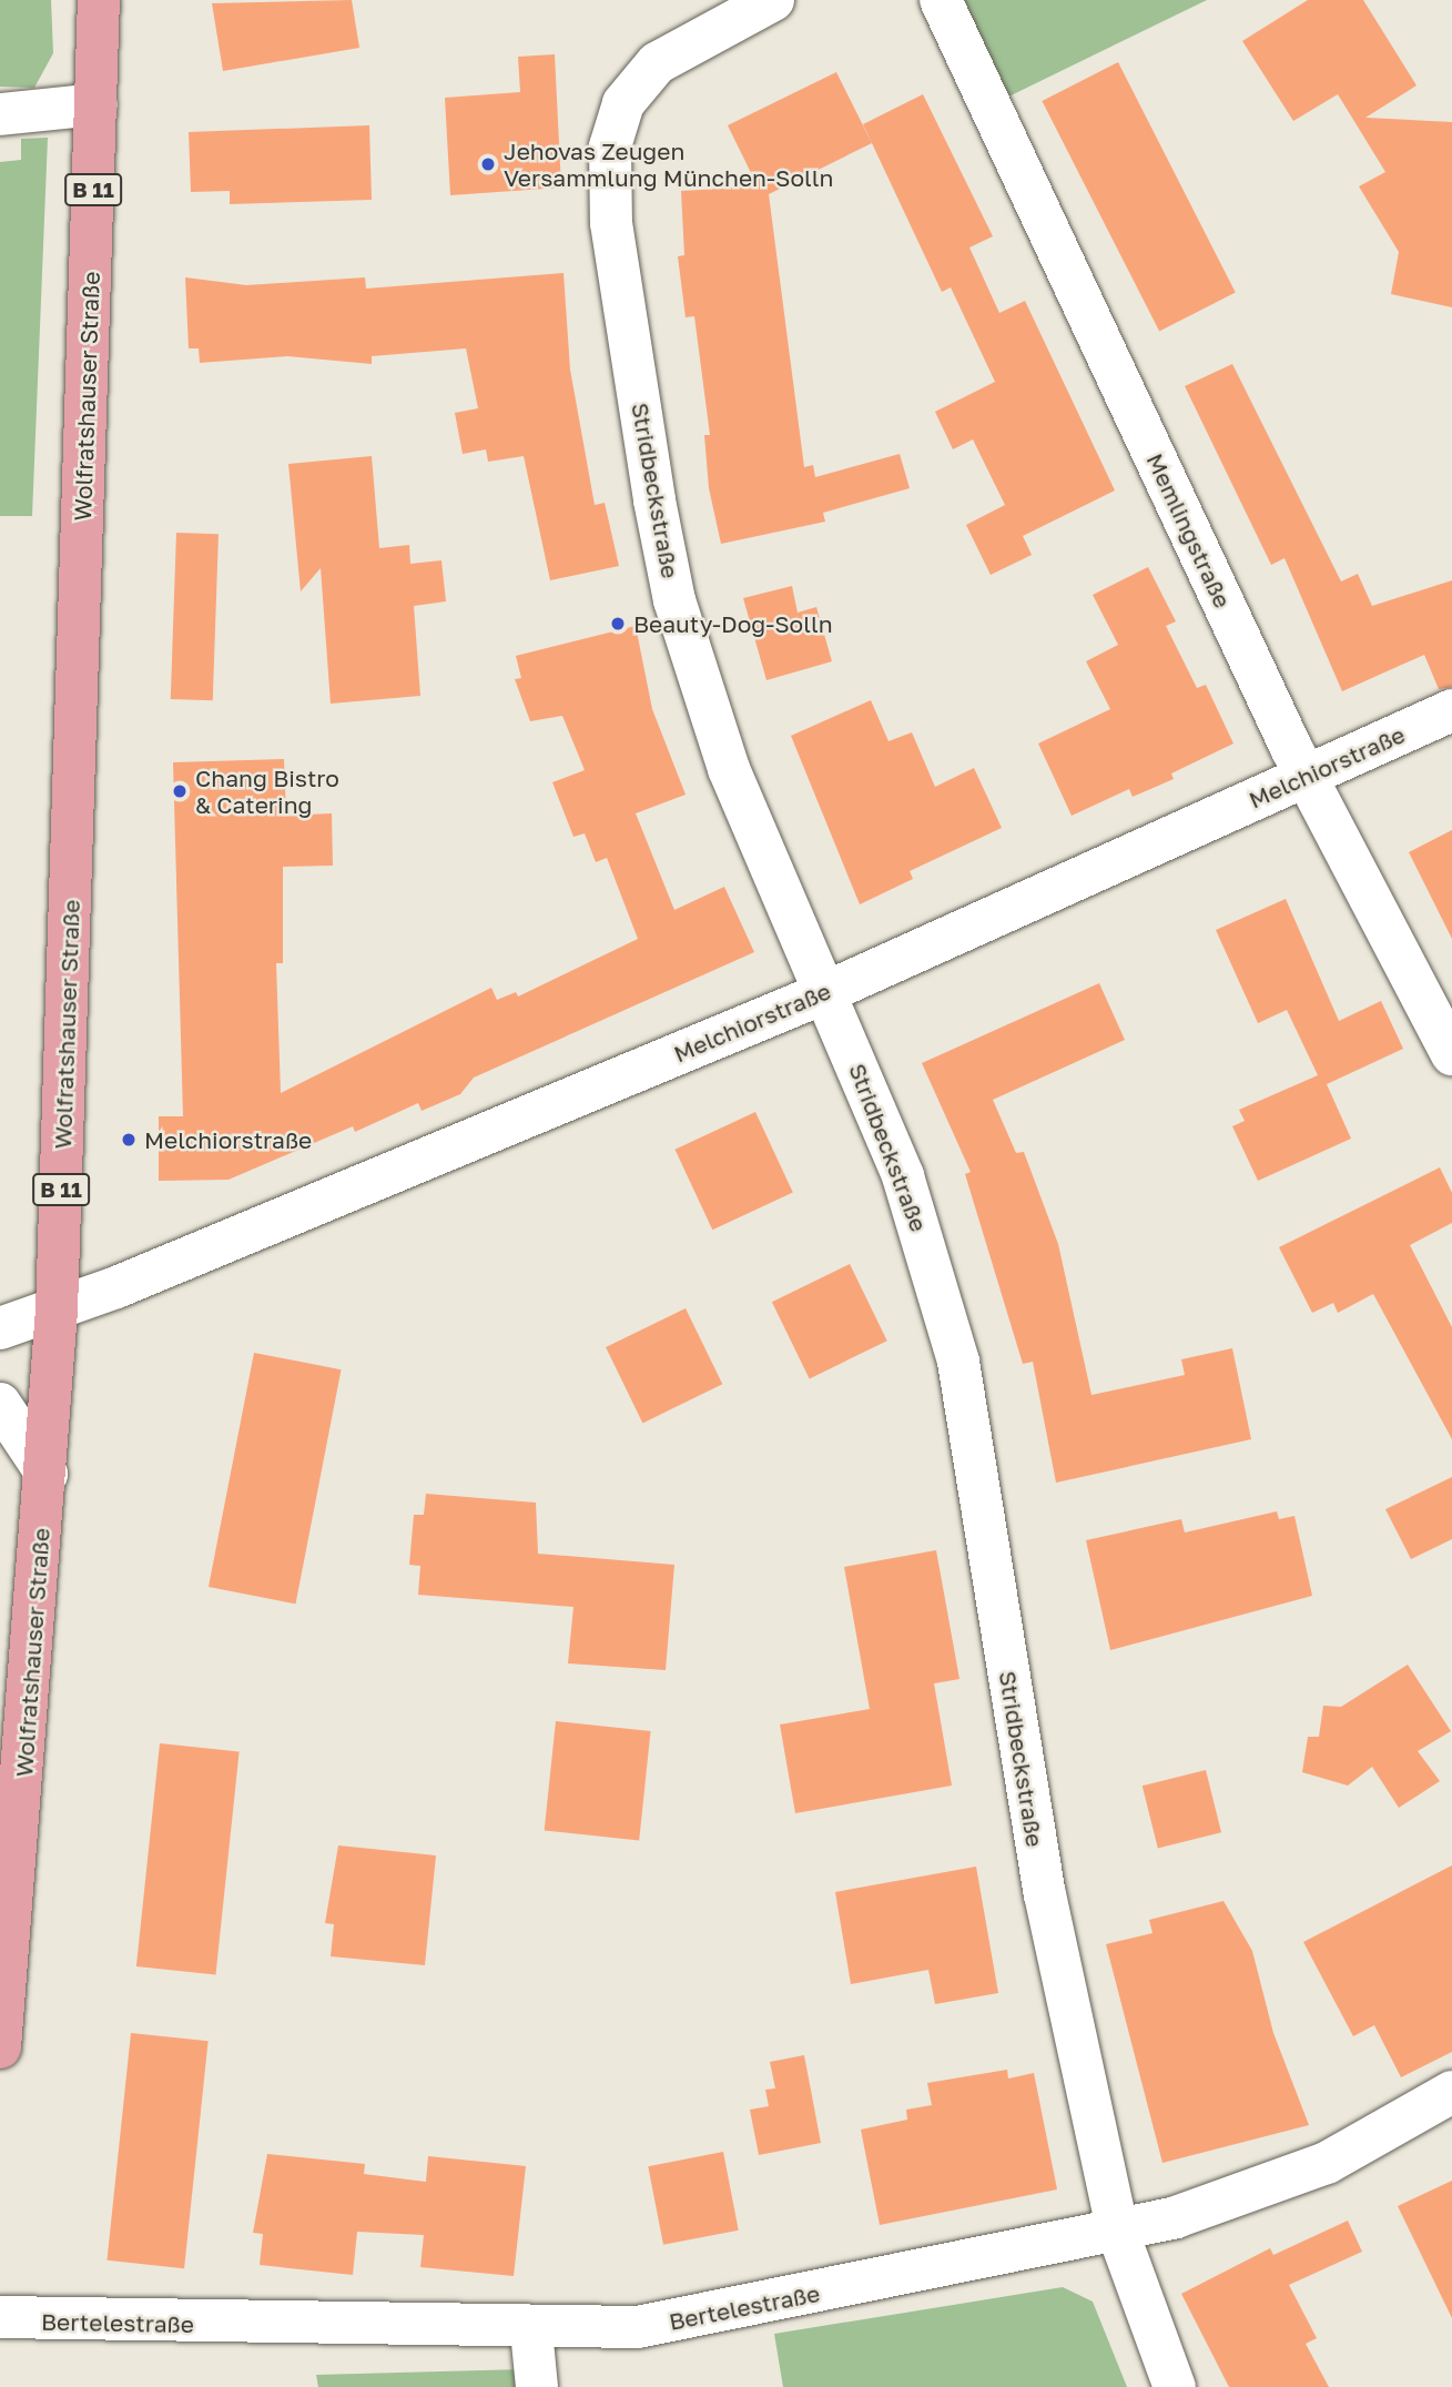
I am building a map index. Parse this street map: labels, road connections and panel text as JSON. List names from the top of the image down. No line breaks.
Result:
{"streets":{"main road":["B 11","Wolfratshauser Straße"],"street":["Stridbeckstraße","Memlingstraße","Melchiorstraße","Bertelestraße"]},"crossings":[["Wolfratshauser Straße","Melchiorstraße"],["Stridbeckstraße","Melchiorstraße"],["Stridbeckstraße","Bertelestraße"],["Memlingstraße","Melchiorstraße"]],"places":["Jehovas Zeugen Versammlung München-Solln","Beauty-Dog-Solln","Chang Bistro & Catering","Melchiorstraße"]}
